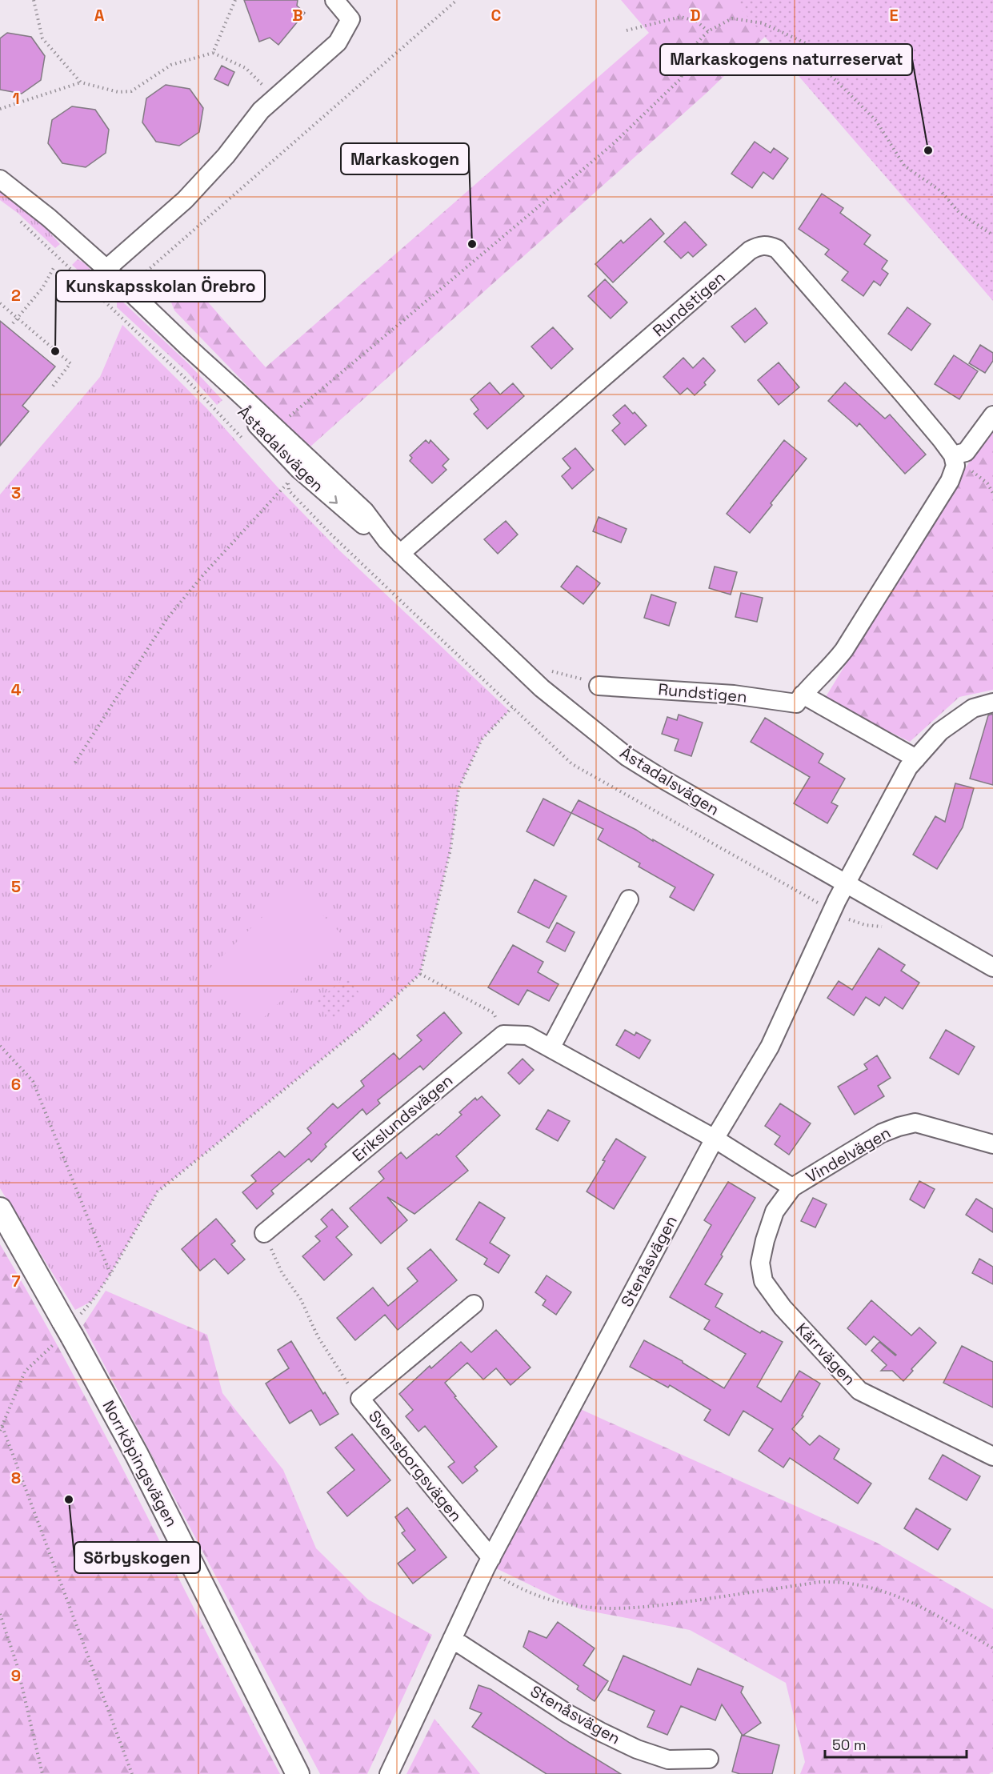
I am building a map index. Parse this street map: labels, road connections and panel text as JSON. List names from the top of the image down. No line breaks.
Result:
{"streets":{"main road":["Norrköpingsvägen"],"street":["Rundstigen","Åstadalsvägen","Erikslundsvägen","Vindelvägen","Stenåsvägen","Kärrvägen","Svensborgsvägen"]},"crossings":[["Rundstigen","Åstadalsvägen"],["Åstadalsvägen","Stenåsvägen"],["Vindelvägen","Stenåsvägen"],["Vindelvägen","Kärrvägen"],["Stenåsvägen","Svensborgsvägen"]],"places":["Markaskogens naturreservat","Markaskogen","Kunskapsskolan Örebro","Sörbyskogen"],"scale_bar":"50 m","grid":{"columns":["A","B","C","D","E"],"rows":["1","2","3","4","5","6","7","8","9"]}}
